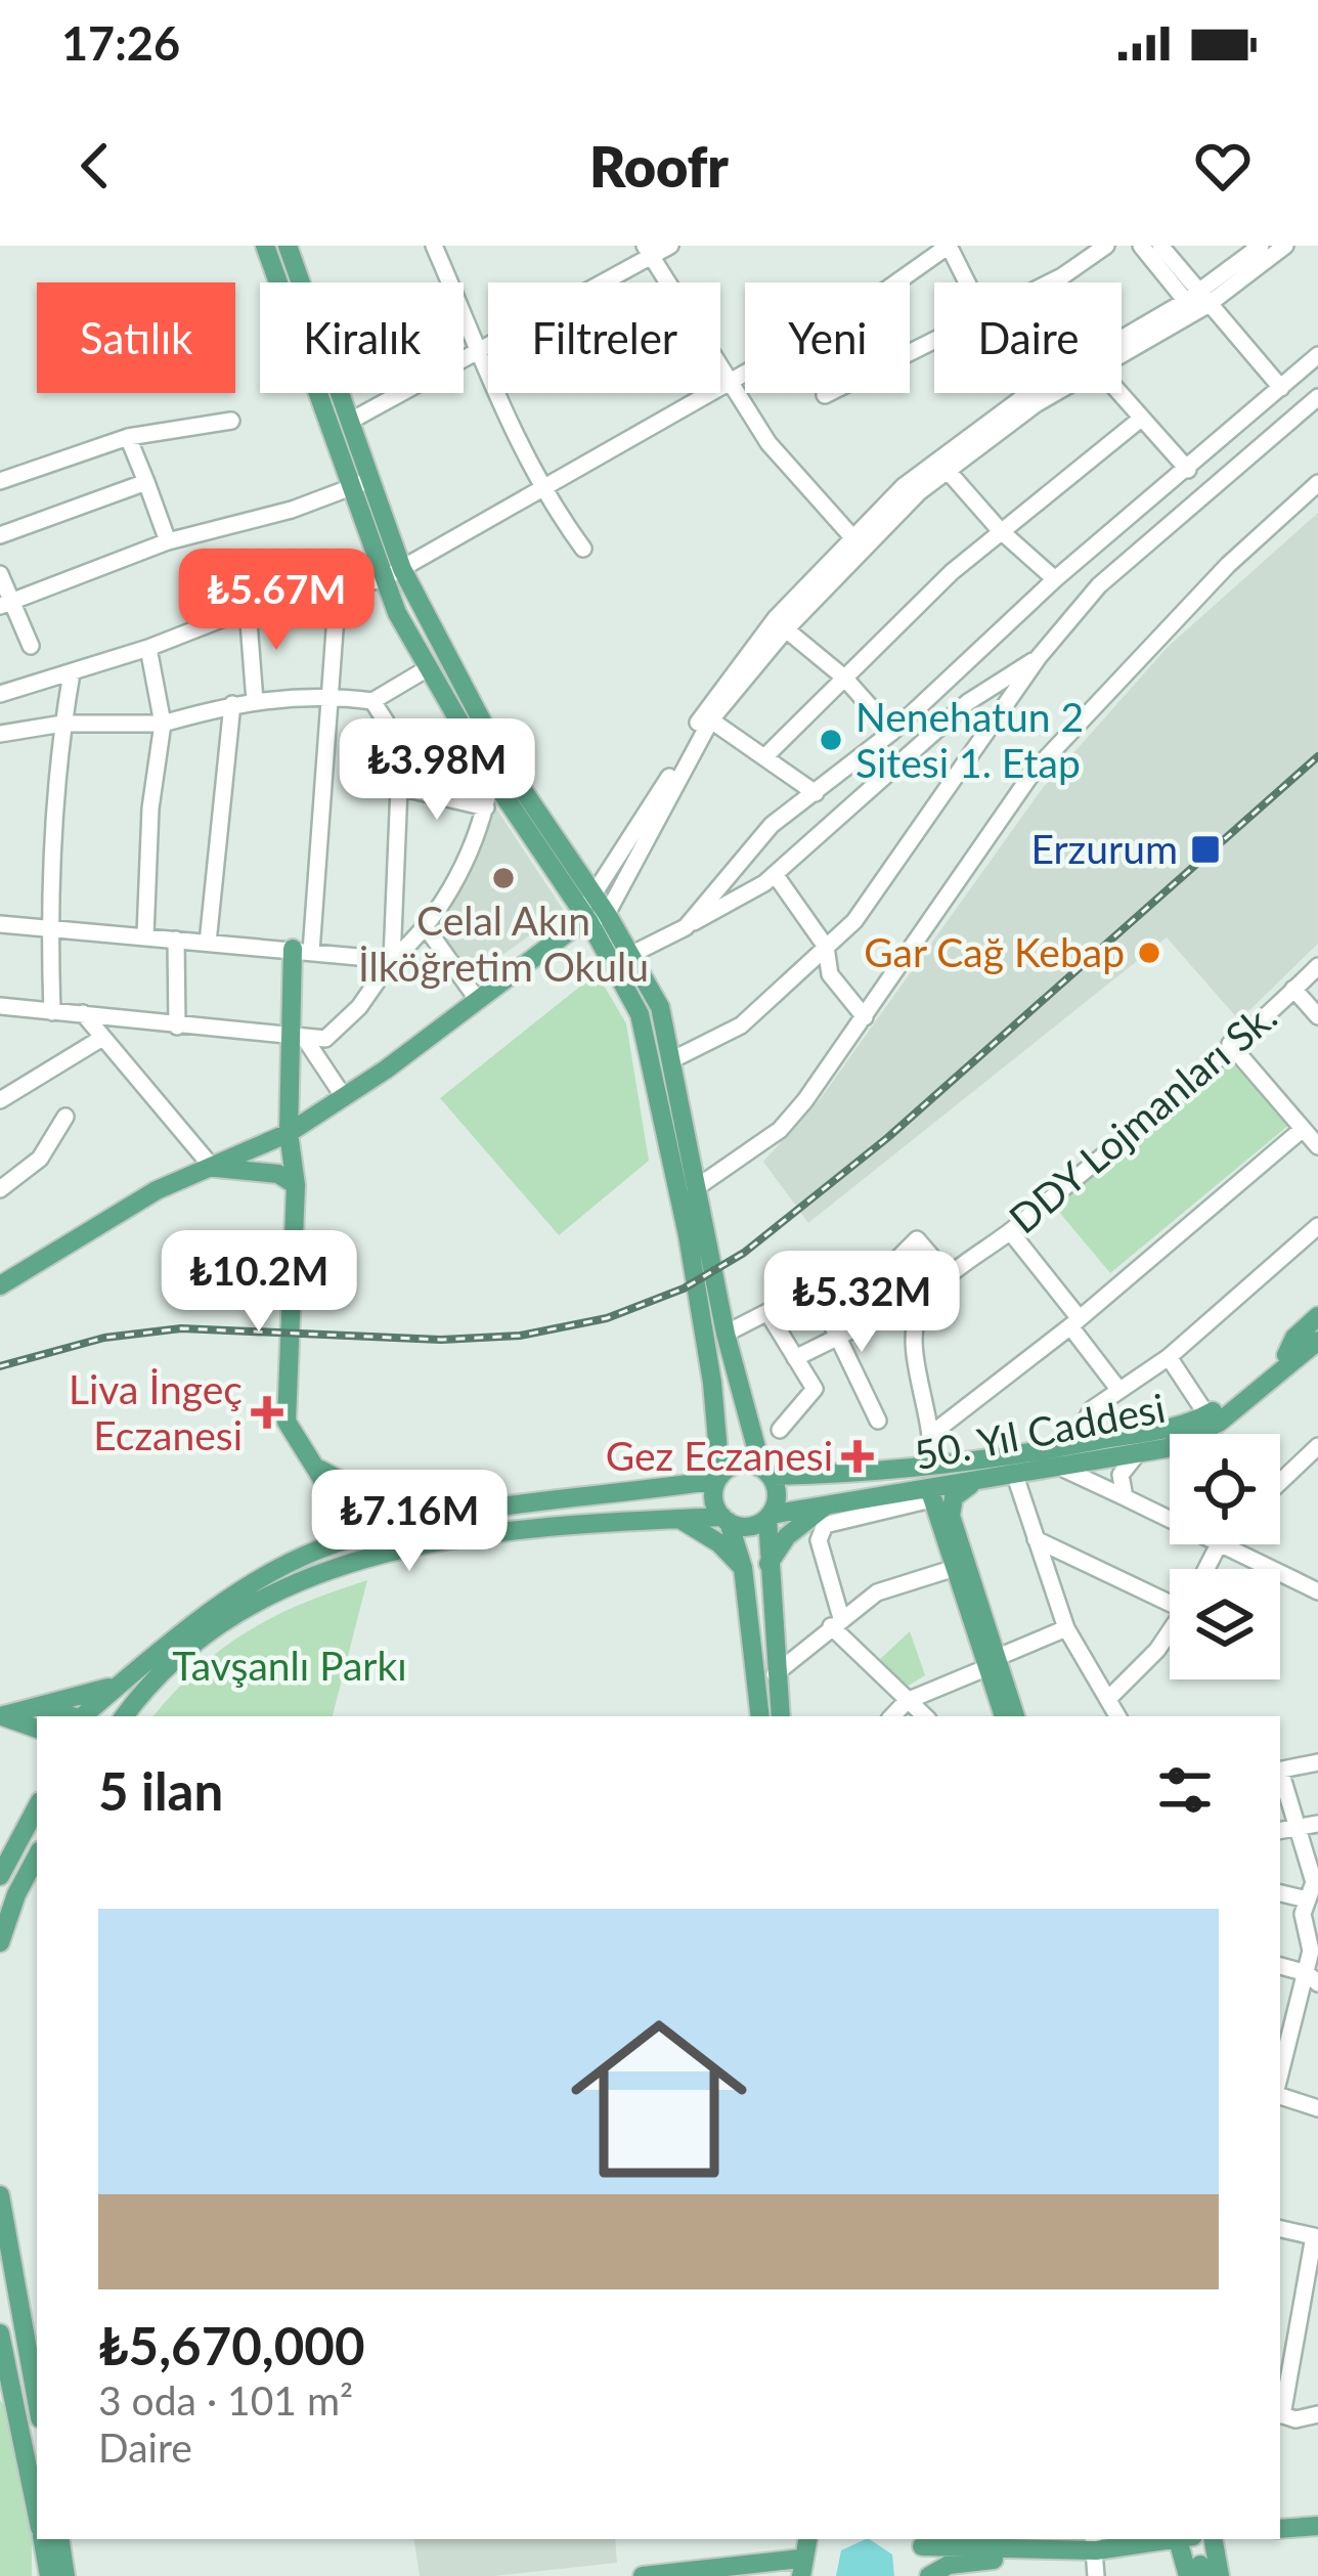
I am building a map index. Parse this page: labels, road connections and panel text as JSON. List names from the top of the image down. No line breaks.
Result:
{"streets":{"main road":["50. Yıl Caddesi"],"street":["DDY Lojmanları Sk."]},"parks":["Tavşanlı Parkı"],"places":{"other":["Nenehatun 2 Sitesi 1. Etap","Celal Akın İlköğretim Okulu","Gar Cağ Kebap"],"transit":["Erzurum"],"health":["Liva İngeç Eczanesi","Gez Eczanesi"]},"page":{"status":"17:26","header":"Roofr","chip":["Satılık","Kiralık","Filtreler","Yeni","Daire"],"price":["₺5.67M","₺3.98M","₺10.2M","₺5.32M","₺7.16M"],"heading":"5 ilan","list":[{"name":"₺5,670,000","note":"3 oda · 101 m² · Daire"}]}}
